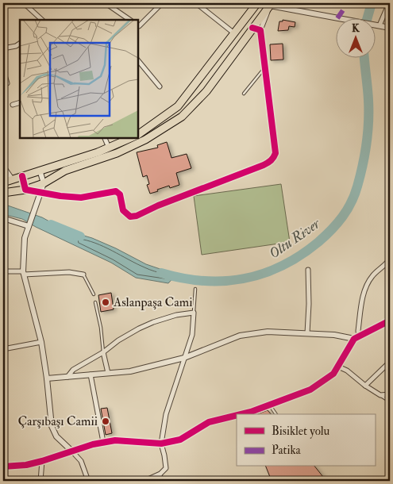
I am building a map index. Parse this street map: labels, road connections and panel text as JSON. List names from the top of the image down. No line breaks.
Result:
{"water":["Oltu River"],"places":["Aslanpaşa Cami","Çarşıbaşı Camii"],"legend":["Bisiklet yolu","Patika"],"north":"top"}
